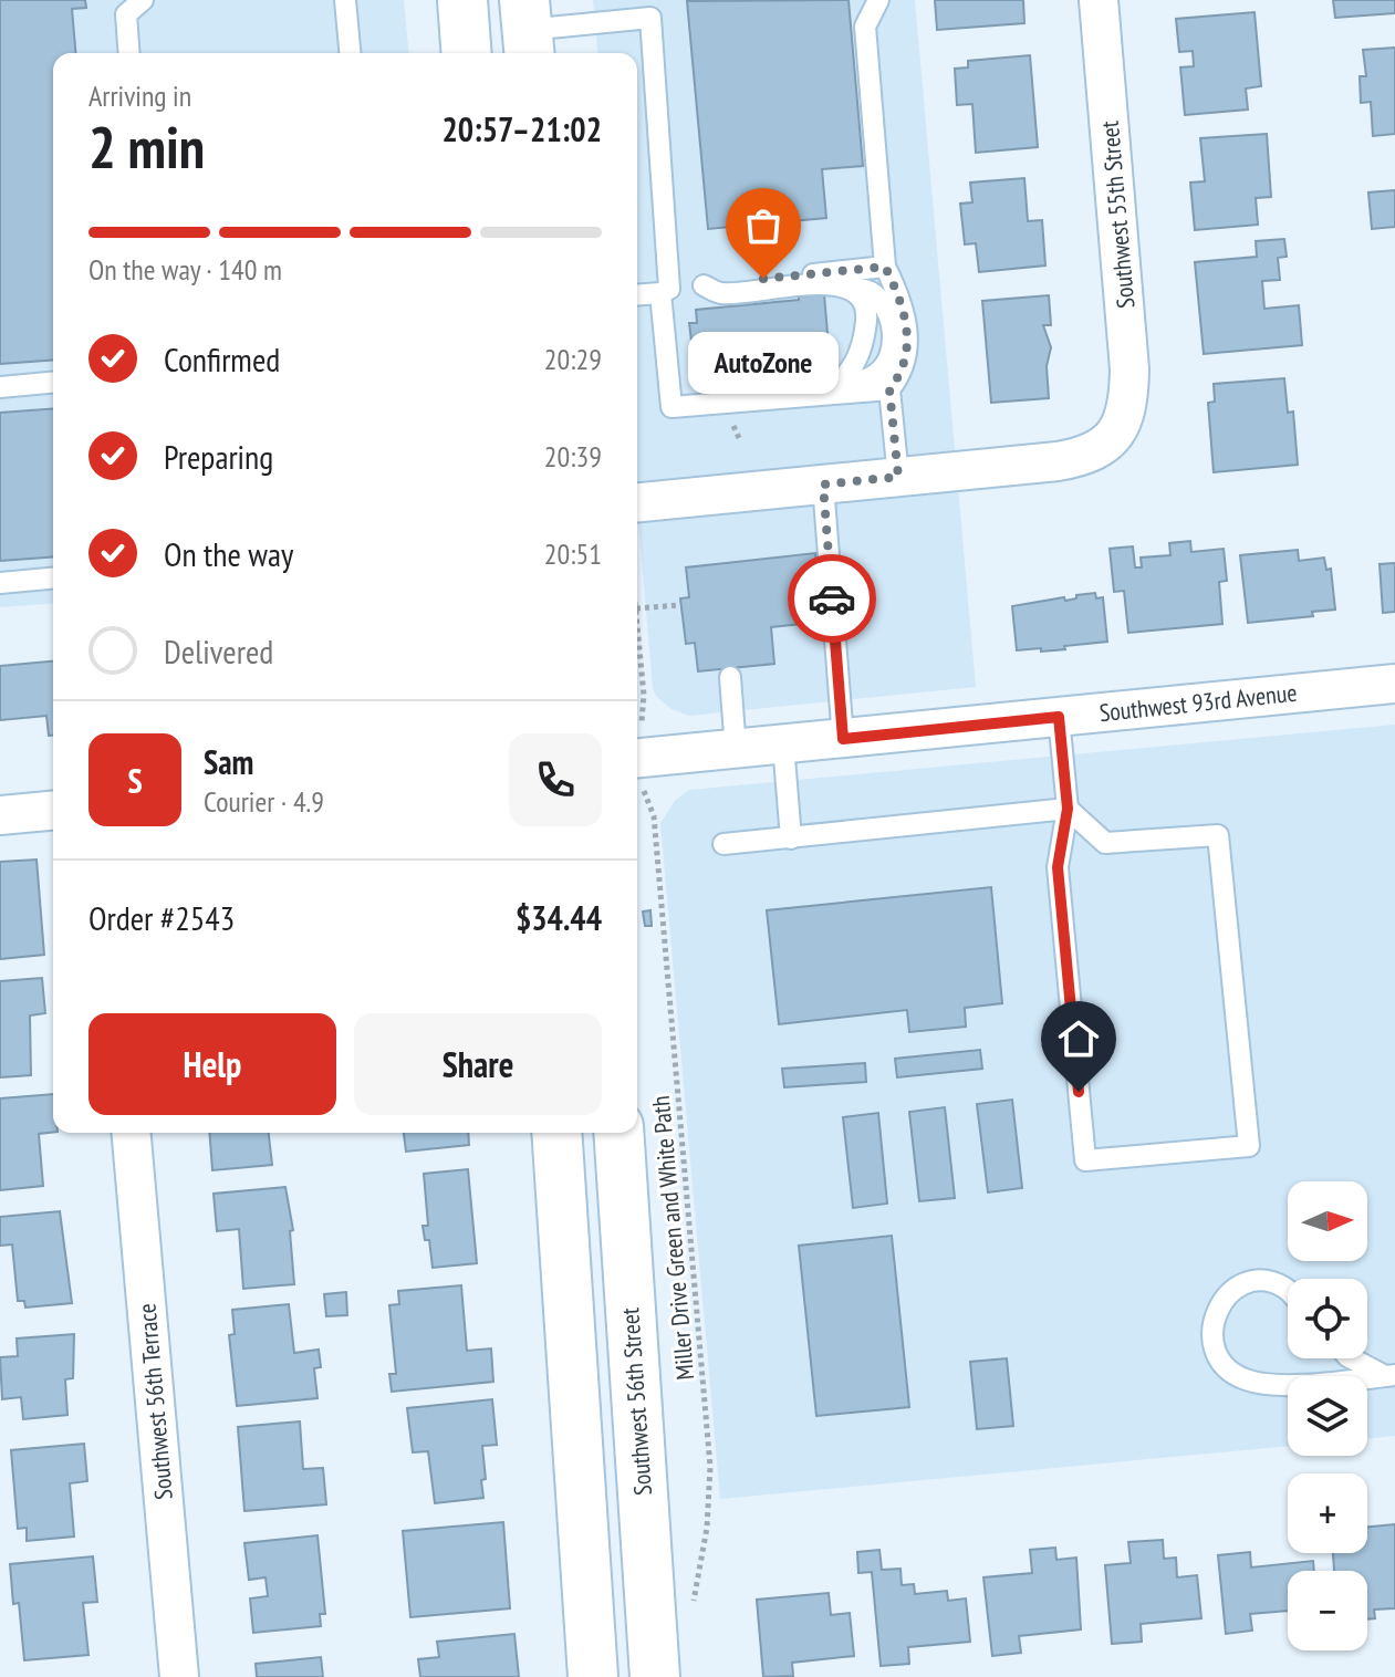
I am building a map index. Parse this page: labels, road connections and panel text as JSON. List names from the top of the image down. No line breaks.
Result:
{"streets":{"main road":["Southwest 56th Street"],"street":["Southwest 55th Street","Southwest 93rd Avenue","Southwest 56th Terrace"],"path":["Miller Drive Green and White Path"]},"places":["AutoZone"],"north":"right","page":{"heading":["2 min","Arriving in","20:57–21:02"],"panel":["Sam","Courier · 4.9","Order #2543","$34.44"],"bar":"On the way · 140 m","list":[["Confirmed","20:29"],["Preparing","20:39"],["On the way","20:51"],"Delivered"],"bubble":"AutoZone","round":"S","buttons":["Help","Share"],"map_buttons":["+","−"]}}
